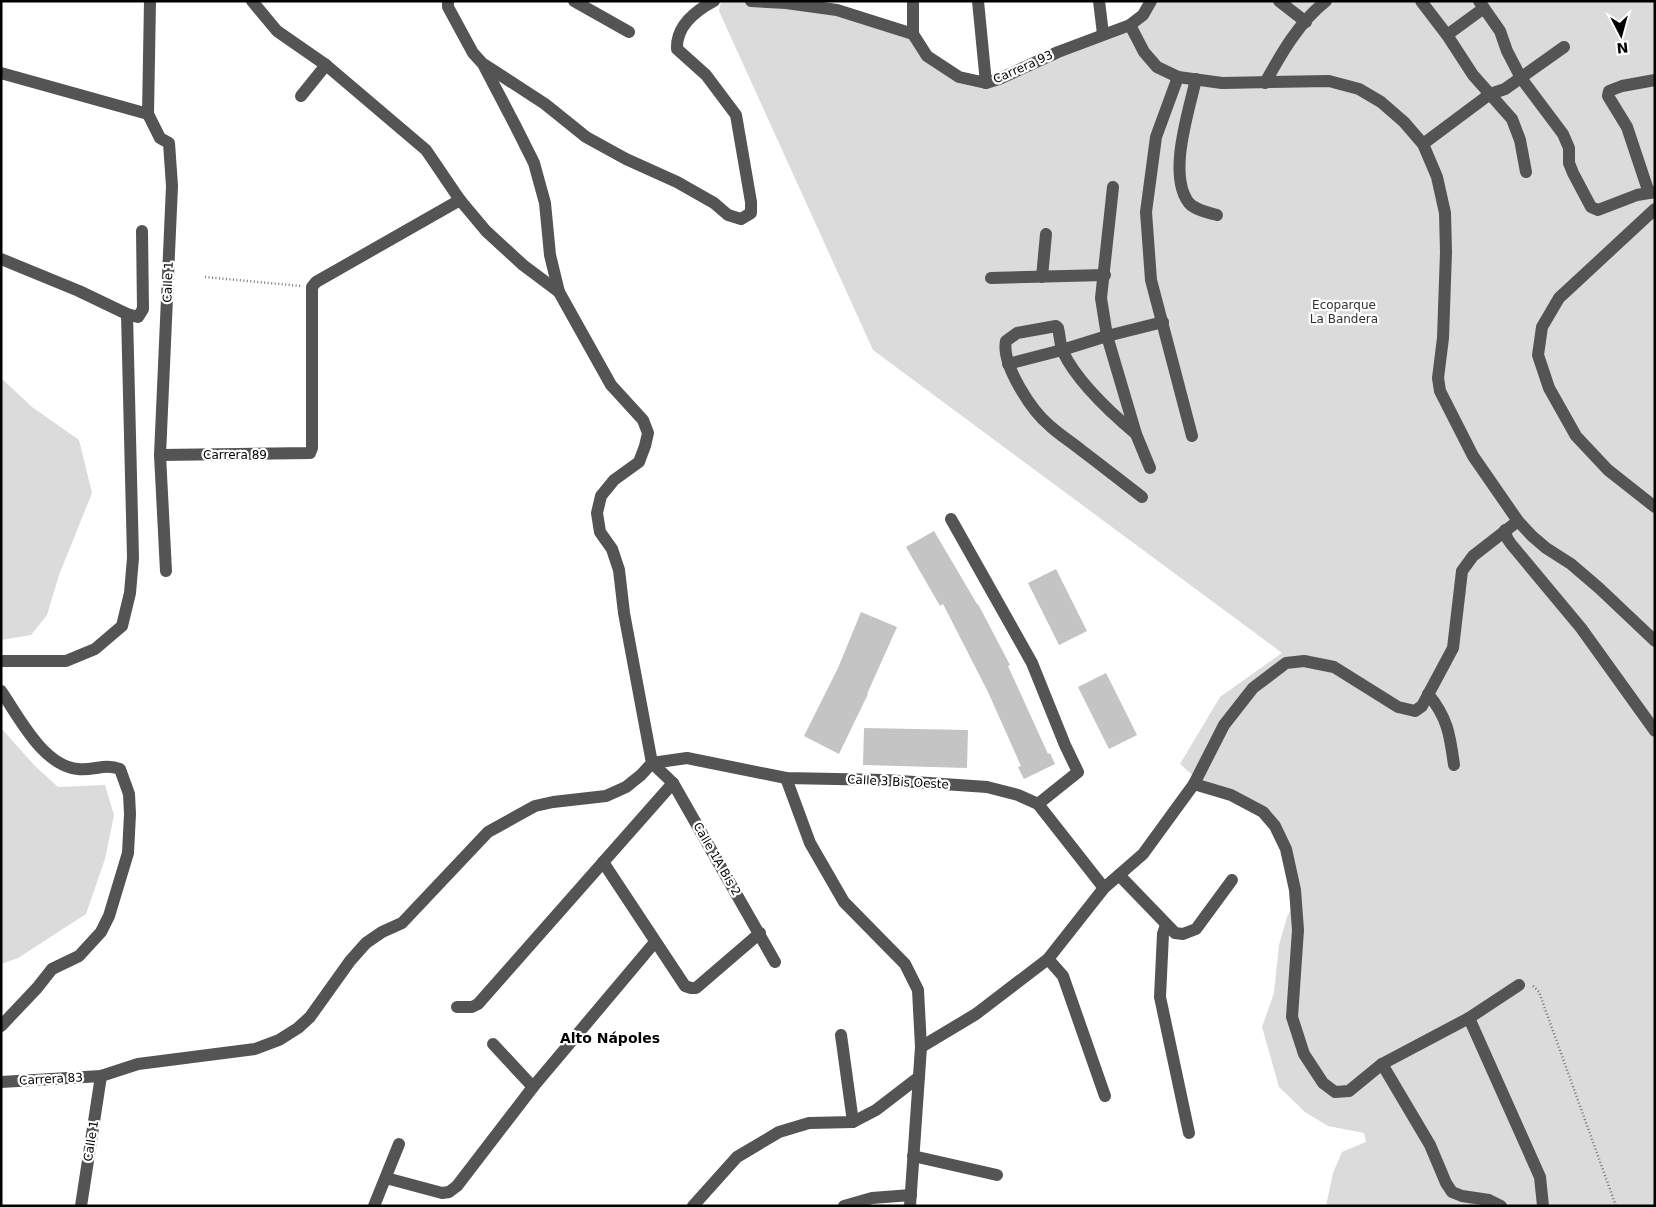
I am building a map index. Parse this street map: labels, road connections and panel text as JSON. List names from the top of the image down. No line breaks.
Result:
{"streets":{"street":["Carrera 93","Calle 1","Carrera 89","Calle 3 Bis Oeste","Calle 1A Bis 2","Carrera 83"]},"crossings":[["Calle 1","Carrera 89"],["Calle 1","Carrera 83"],["Calle 3 Bis Oeste","Calle 1A Bis 2"],["Calle 3 Bis Oeste","Carrera 83"],["Calle 1A Bis 2","Carrera 83"]],"districts":["Alto Nápoles"],"parks":["Ecoparque La Bandera"],"north":"bottom"}
